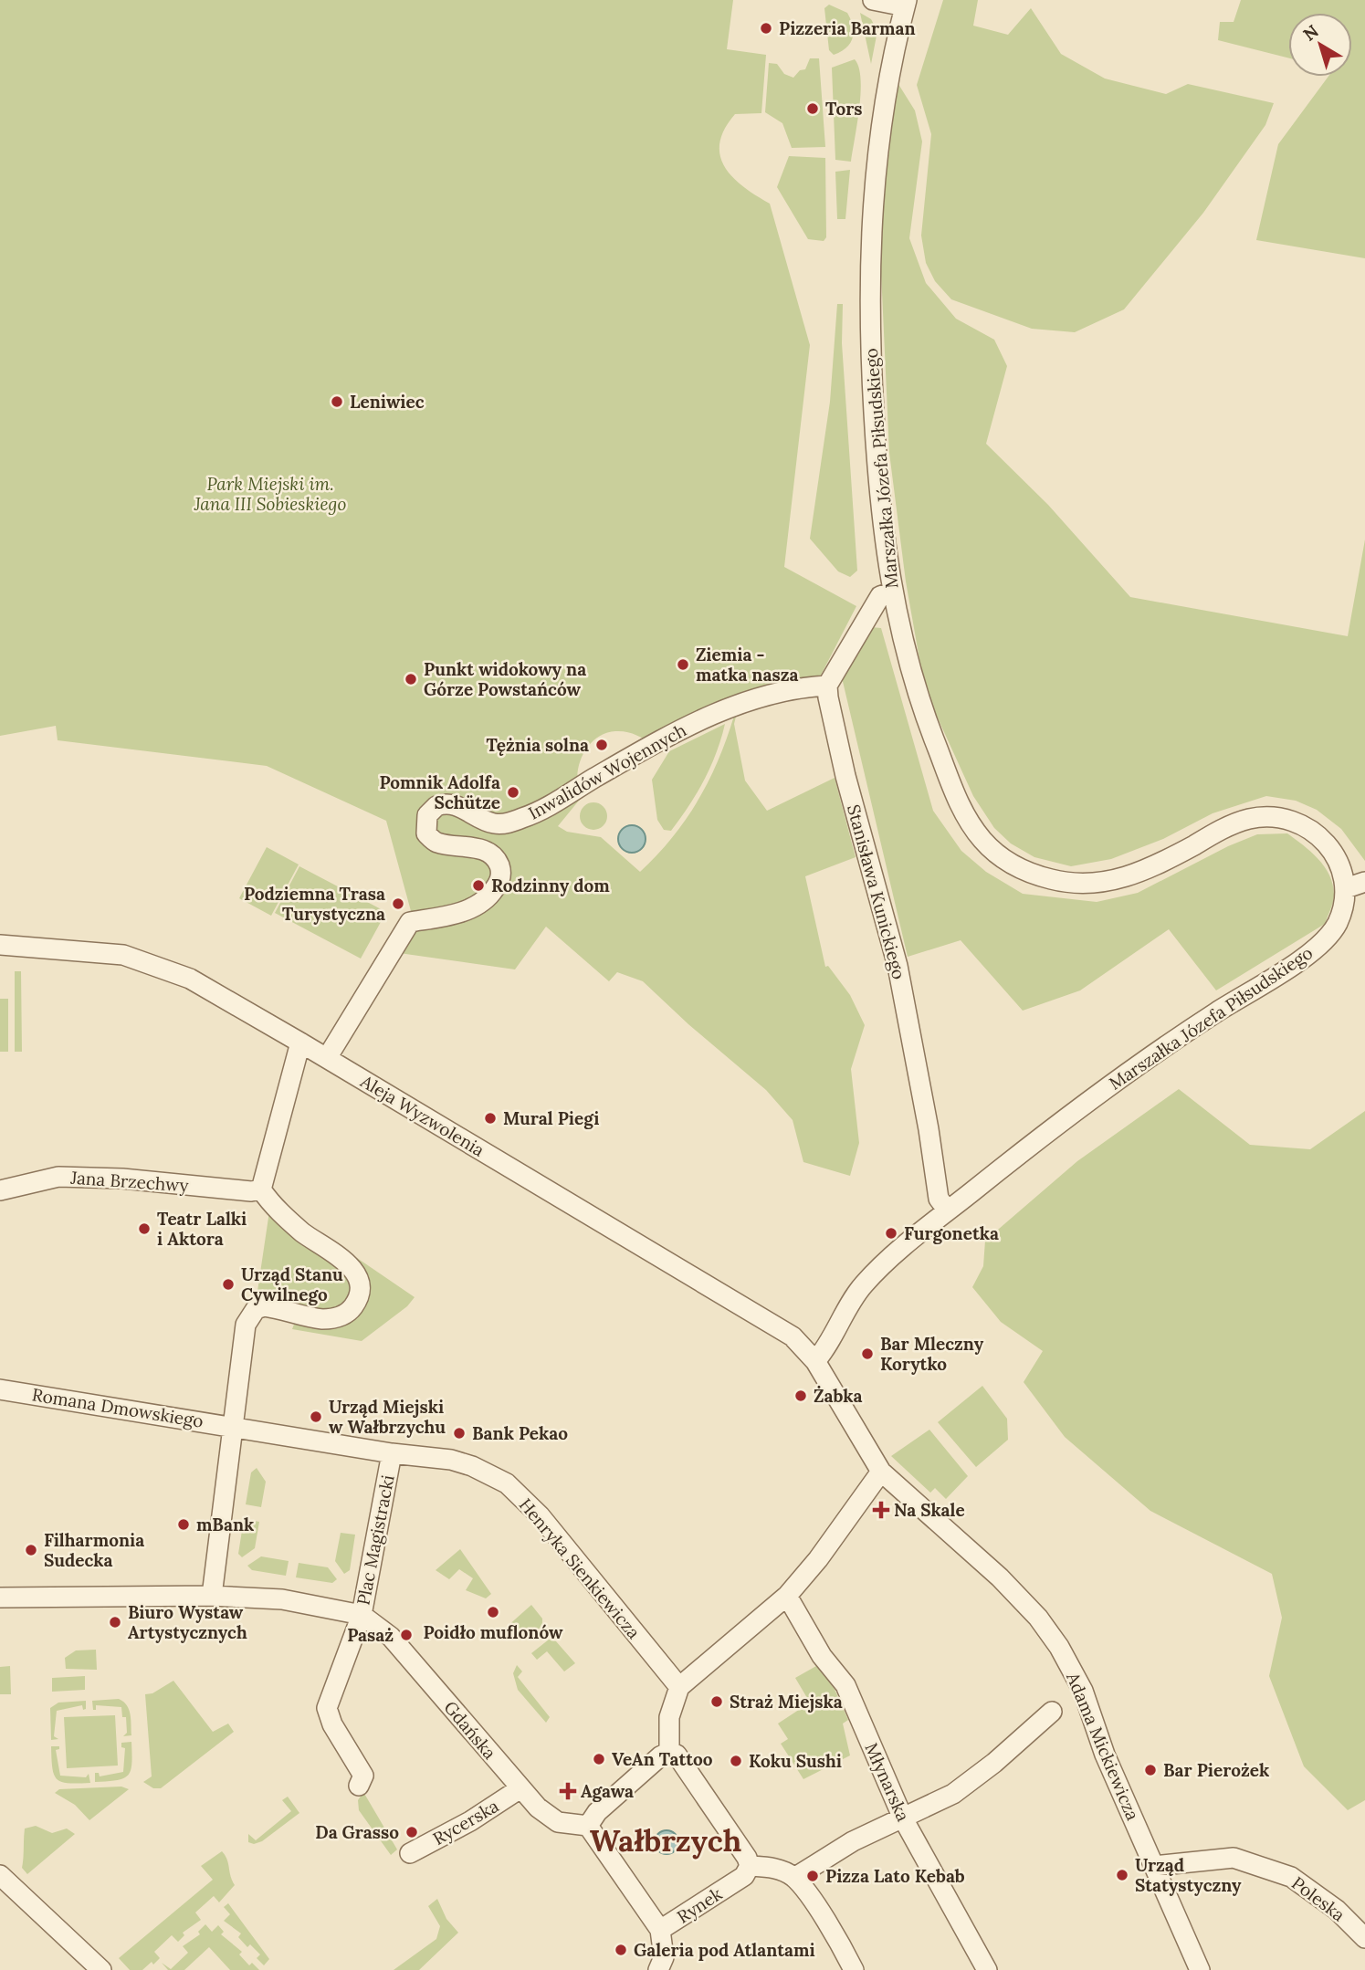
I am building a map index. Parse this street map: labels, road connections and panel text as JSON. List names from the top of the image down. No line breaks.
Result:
{"streets":{"street":["Marszałka Józefa Piłsudskiego","Inwalidów Wojennych","Stanisława Kunickiego","Aleja Wyzwolenia","Jana Brzechwy","Romana Dmowskiego","Plac Magistracki","Henryka Sienkiewicza","Gdańska","Adama Mickiewicza","Młynarska","Rycerska","Poleska","Rynek"]},"crossings":[["Marszałka Józefa Piłsudskiego","Stanisława Kunickiego"],["Marszałka Józefa Piłsudskiego","Aleja Wyzwolenia"],["Inwalidów Wojennych","Stanisława Kunickiego"],["Inwalidów Wojennych","Aleja Wyzwolenia"],["Aleja Wyzwolenia","Adama Mickiewicza"],["Romana Dmowskiego","Plac Magistracki"],["Plac Magistracki","Henryka Sienkiewicza"],["Plac Magistracki","Gdańska"],["Gdańska","Rycerska"],["Gdańska","Rynek"],["Adama Mickiewicza","Poleska"]],"districts":["Wałbrzych"],"parks":["Park Miejski im. Jana III Sobieskiego"],"places":{"other":["Pizzeria Barman","Tors","Leniwiec","Ziemia - matka nasza","Punkt widokowy na Górze Powstańców","Tężnia solna","Pomnik Adolfa Schütze","Rodzinny dom","Podziemna Trasa Turystyczna","Mural Piegi","Teatr Lalki i Aktora","Furgonetka","Urząd Stanu Cywilnego","Bar Mleczny Korytko","Żabka","Urząd Miejski w Wałbrzychu","Bank Pekao","mBank","Filharmonia Sudecka","Poidło muflonów","Biuro Wystaw Artystycznych","Pasaż","Straż Miejska","VeAn Tattoo","Koku Sushi","Bar Pierożek","Da Grasso","Urząd Statystyczny","Pizza Lato Kebab","Galeria pod Atlantami"],"health":["Na Skale","Agawa"]},"north":"top left"}
